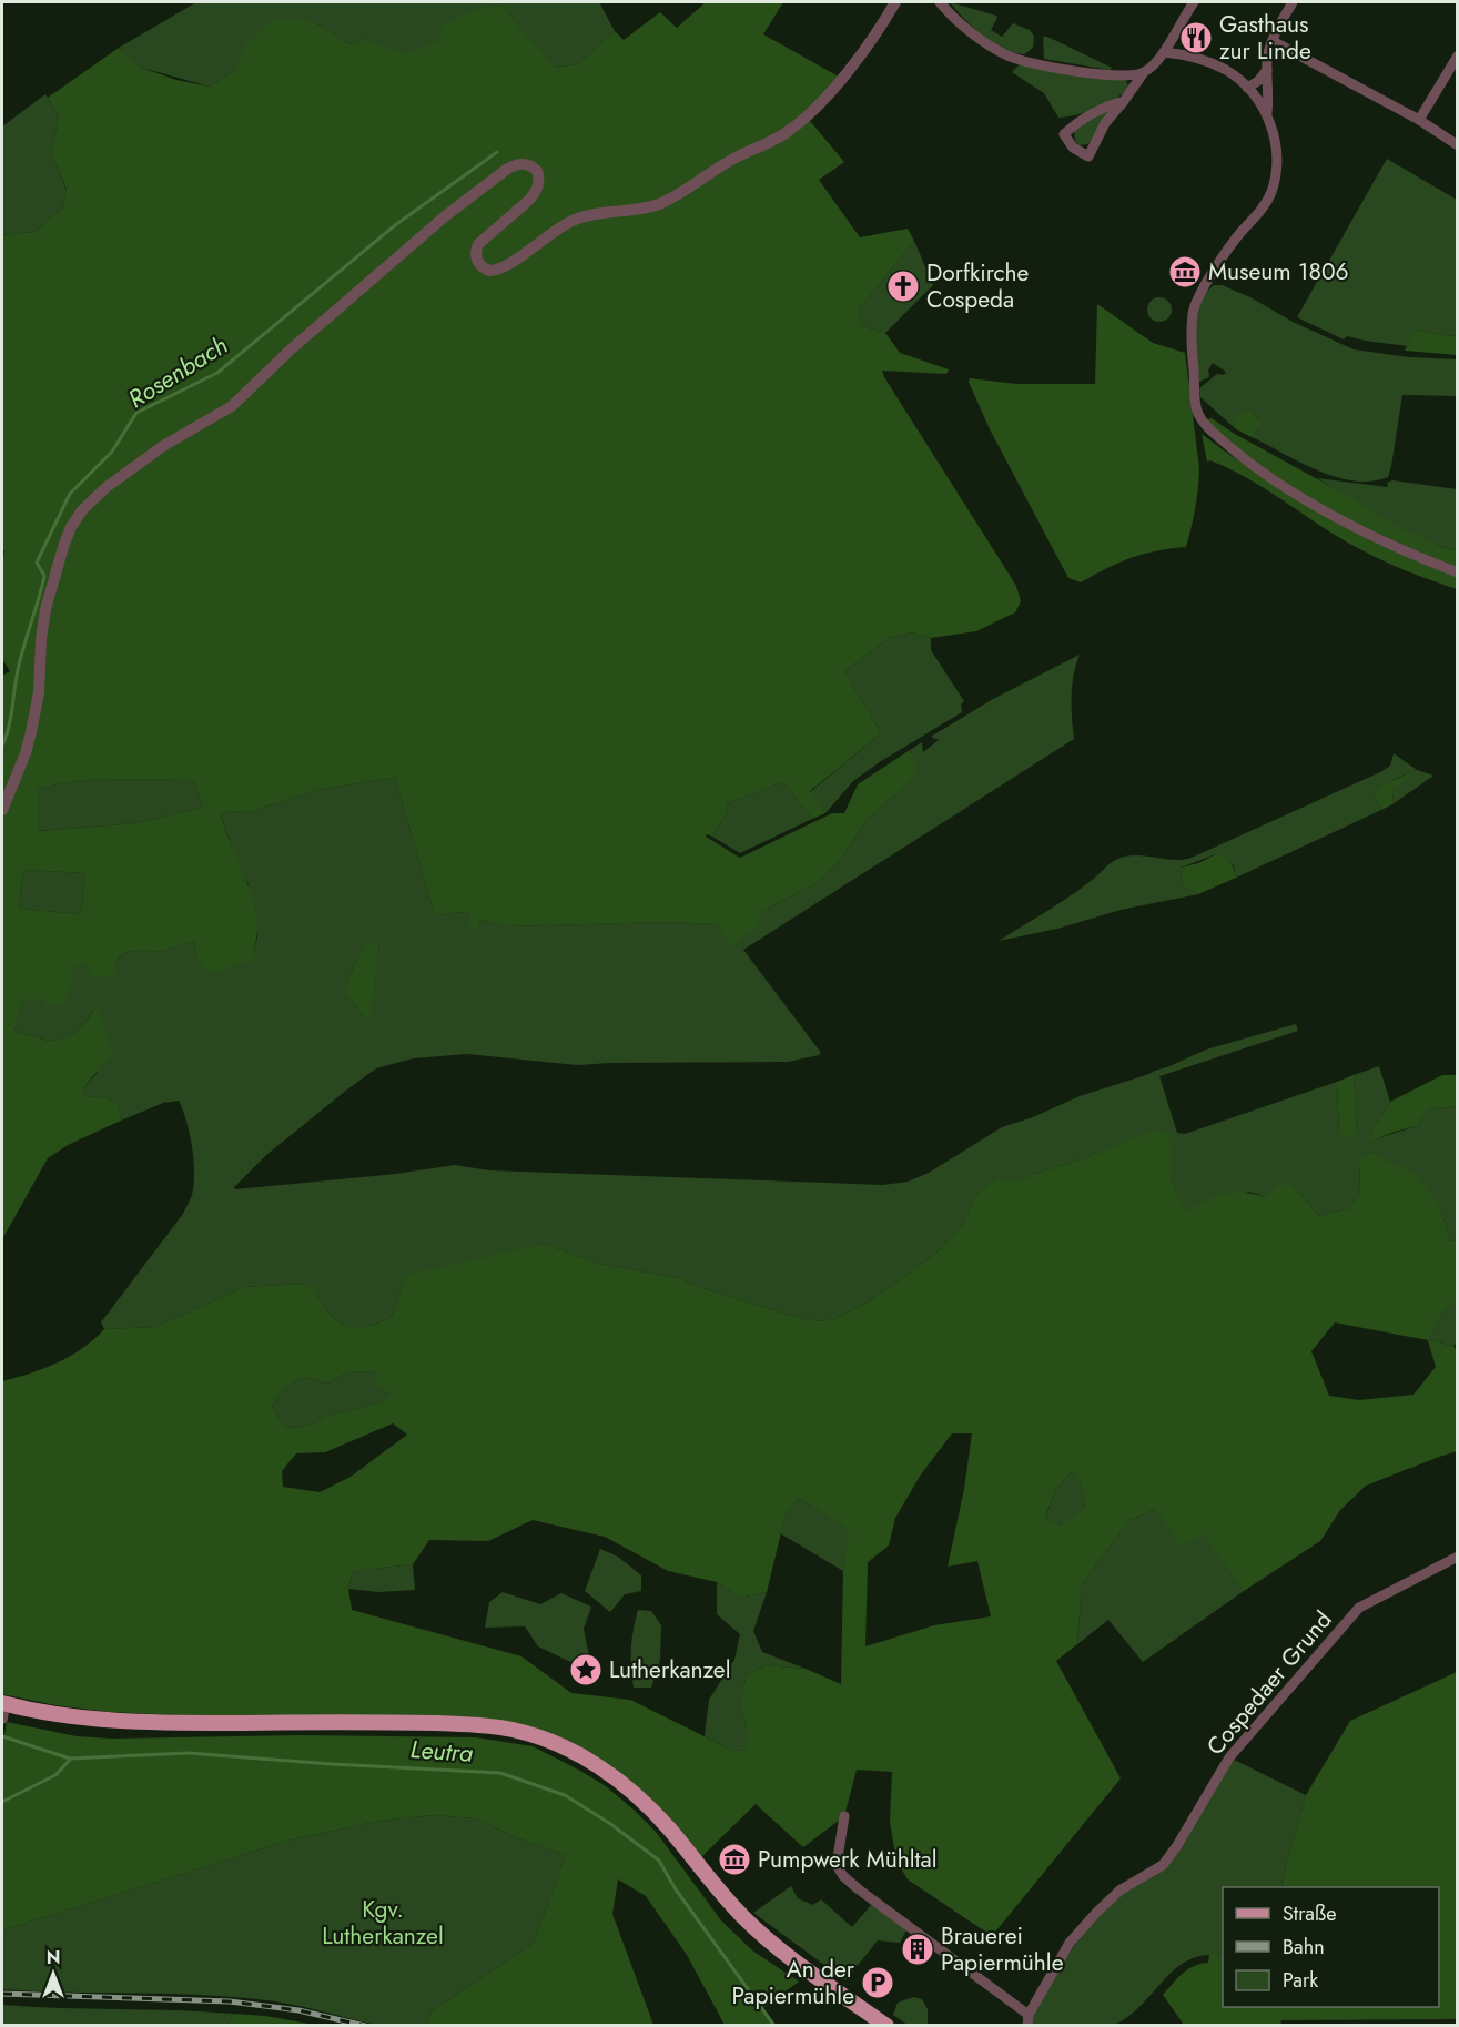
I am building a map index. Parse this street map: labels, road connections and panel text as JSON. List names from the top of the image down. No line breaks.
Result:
{"streets":{"street":["Cospedaer Grund"]},"water":["Rosenbach","Leutra"],"parks":["Kgv. Lutherkanzel"],"places":{"restaurant":["Gasthaus zur Linde"],"museum":["Museum 1806","Pumpwerk Mühltal"],"church":["Dorfkirche Cospeda"],"place":["Lutherkanzel"],"building":["Brauerei Papiermühle"],"parking":["An der Papiermühle"]},"legend":["Straße","Bahn","Park"],"north":"top"}
